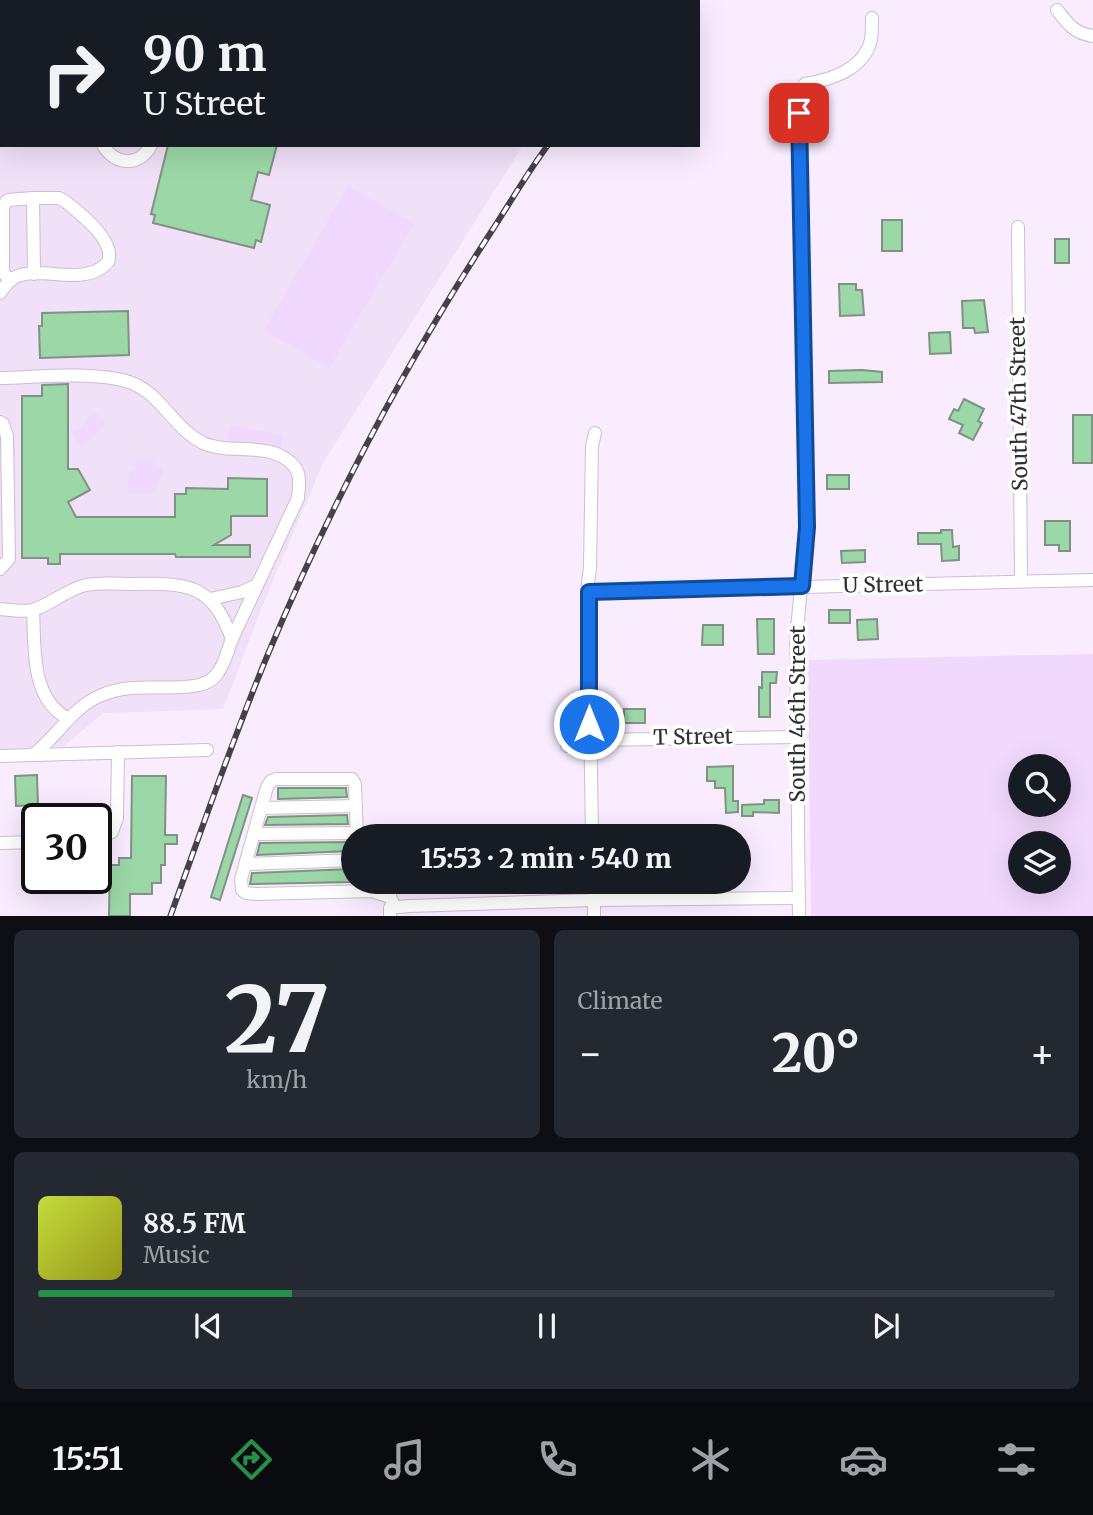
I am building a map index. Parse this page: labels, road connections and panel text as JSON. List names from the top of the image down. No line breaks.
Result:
{"streets":{"street":["South 47th Street","U Street","South 46th Street","T Street"]},"crossings":[["South 47th Street","U Street"],["U Street","South 46th Street"],["South 46th Street","T Street"]],"page":{"turn":["90 m","U Street"],"limit":"30","trip":"15:53 · 2 min · 540 m","tile":[["27","km/h"],"Climate"],"heat":["−","20°","+"],"song":["88.5 FM","Music"],"tabs":"15:51"}}
